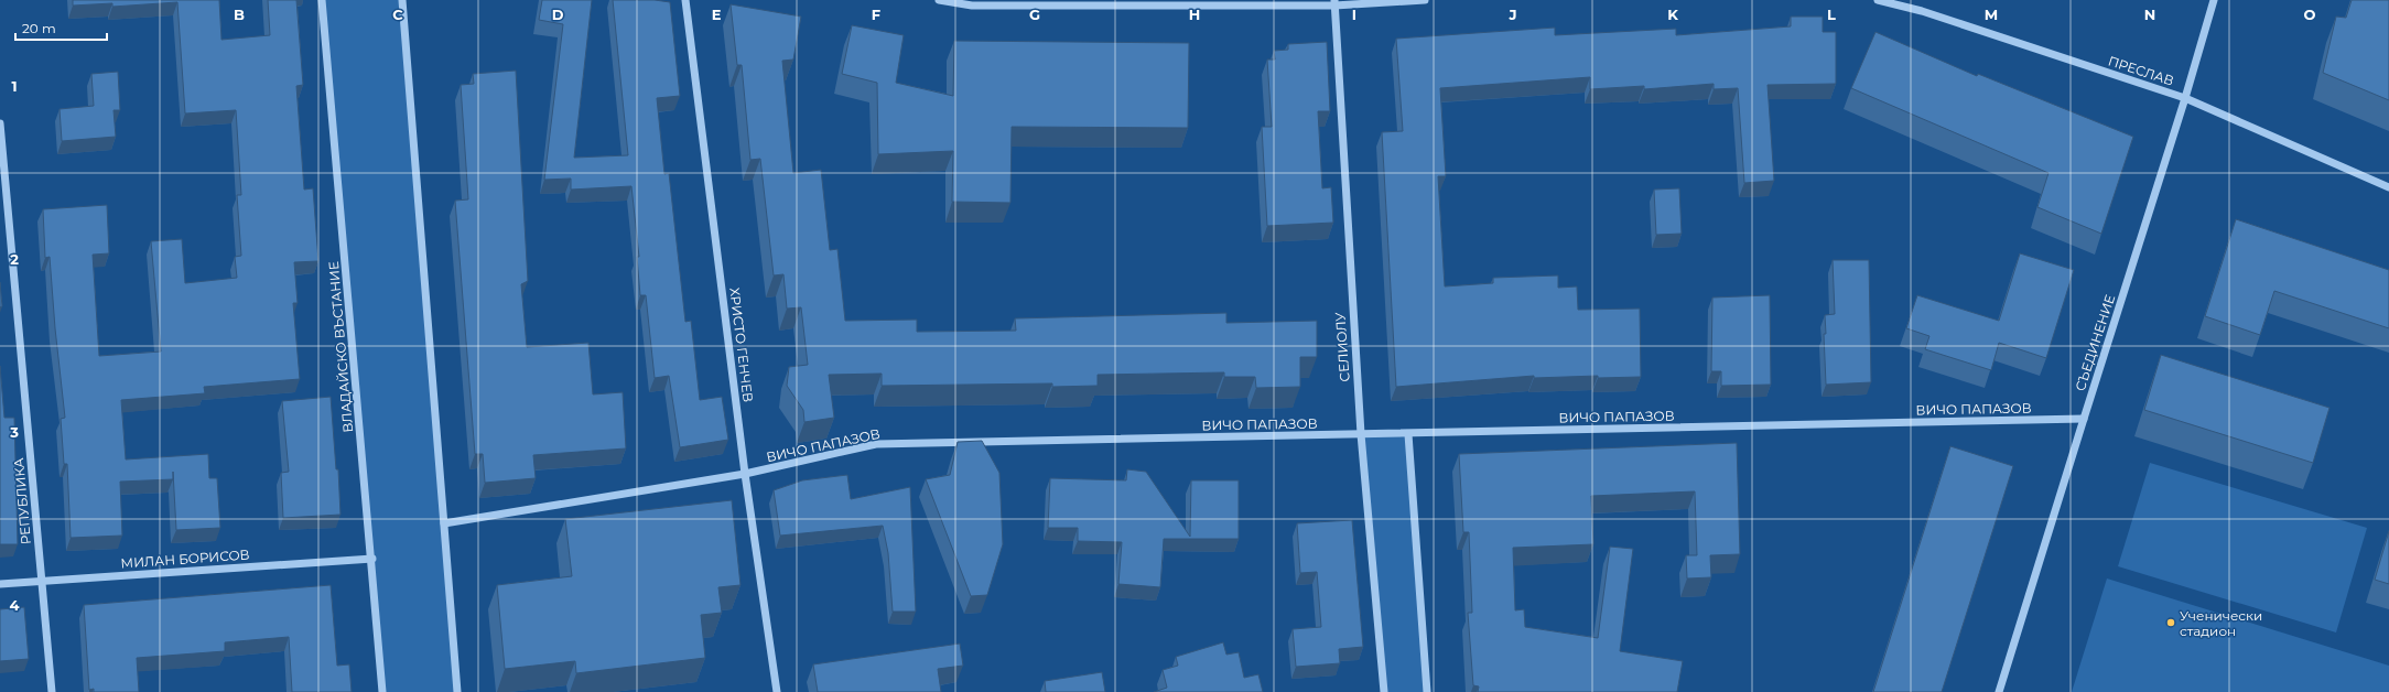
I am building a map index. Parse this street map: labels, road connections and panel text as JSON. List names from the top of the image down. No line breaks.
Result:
{"streets":{"street":["ПРЕСЛАВ","СЪЕДИНЕНИЕ","ХРИСТО ГЕНЧЕВ","ВЛАДАЙСКО ВЪСТАНИЕ","СЕЛИОЛУ","ВИЧО ПАПАЗОВ","РЕПУБЛИКА","МИЛАН БОРИСОВ"]},"crossings":[["ПРЕСЛАВ","СЪЕДИНЕНИЕ"],["СЪЕДИНЕНИЕ","ВИЧО ПАПАЗОВ"],["ХРИСТО ГЕНЧЕВ","ВИЧО ПАПАЗОВ"],["ВЛАДАЙСКО ВЪСТАНИЕ","МИЛАН БОРИСОВ"],["СЕЛИОЛУ","ВИЧО ПАПАЗОВ"],["РЕПУБЛИКА","МИЛАН БОРИСОВ"]],"places":["Ученически стадион"],"scale_bar":"20 m","grid":{"columns":["B","C","D","E","F","G","H","I","J","K","L","M","N","O"],"rows":["1","2","3","4"]}}
